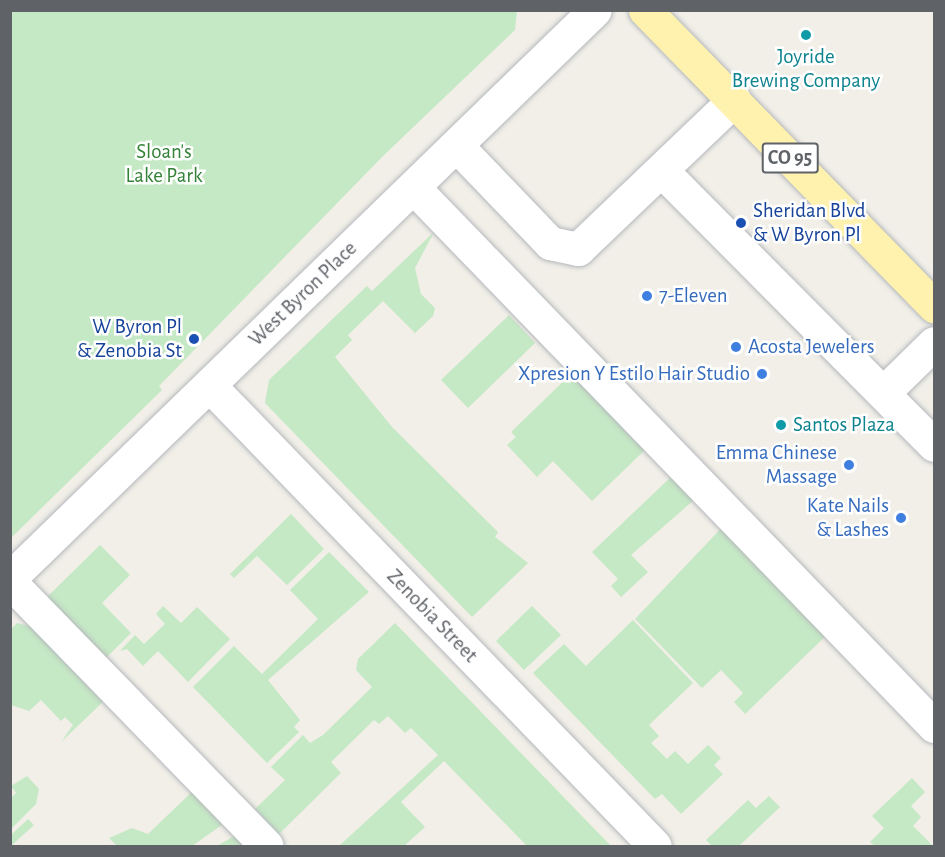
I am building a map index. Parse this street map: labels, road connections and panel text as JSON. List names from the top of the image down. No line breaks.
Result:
{"streets":{"main road":["CO 95"],"street":["West Byron Place","Zenobia Street"]},"crossings":[["West Byron Place","Zenobia Street"]],"parks":["Sloan's Lake Park"],"places":["Joyride Brewing Company","Sheridan Blvd & W Byron Pl","7-Eleven","W Byron Pl & Zenobia St","Acosta Jewelers","Xpresion Y Estilo Hair Studio","Santos Plaza","Emma Chinese Massage","Kate Nails & Lashes"]}
